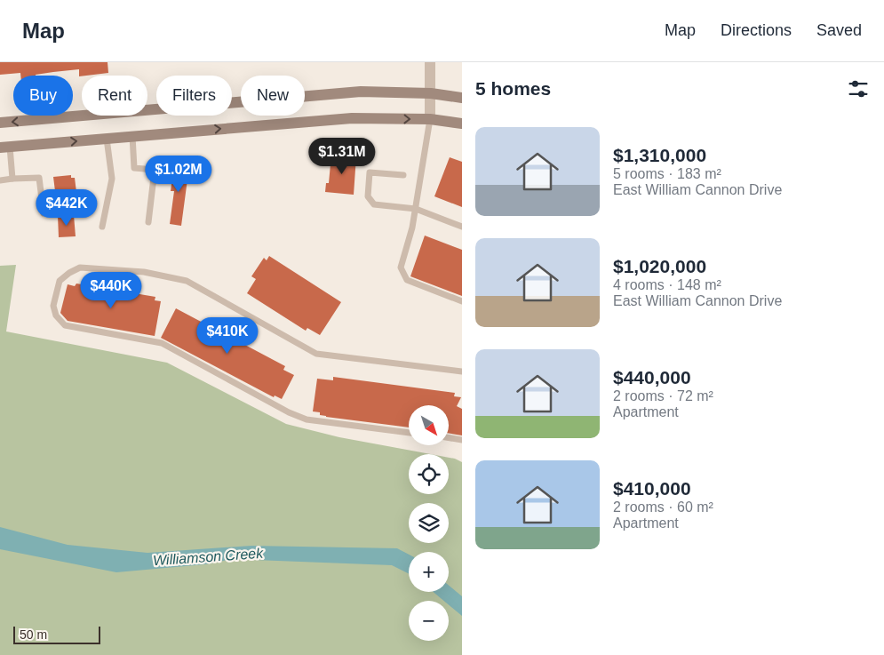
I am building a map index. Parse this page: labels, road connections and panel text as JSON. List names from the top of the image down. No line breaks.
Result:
{"water":["Williamson Creek"],"scale_bar":"50 m","north":"bottom right","page":{"header":"Map","nav":["Map","Directions","Saved"],"heading":"5 homes","chip":["Buy","Rent","Filters","New"],"list":[{"name":"$1,310,000","note":"5 rooms · 183 m² · East William Cannon Drive"},{"name":"$1,020,000","note":"4 rooms · 148 m² · East William Cannon Drive"},{"name":"$440,000","note":"2 rooms · 72 m² · Apartment"},{"name":"$410,000","note":"2 rooms · 60 m² · Apartment"}],"price":["$1.31M","$1.02M","$442K","$440K","$410K"],"map_buttons":["+","−"],"scale":"50 m"}}
